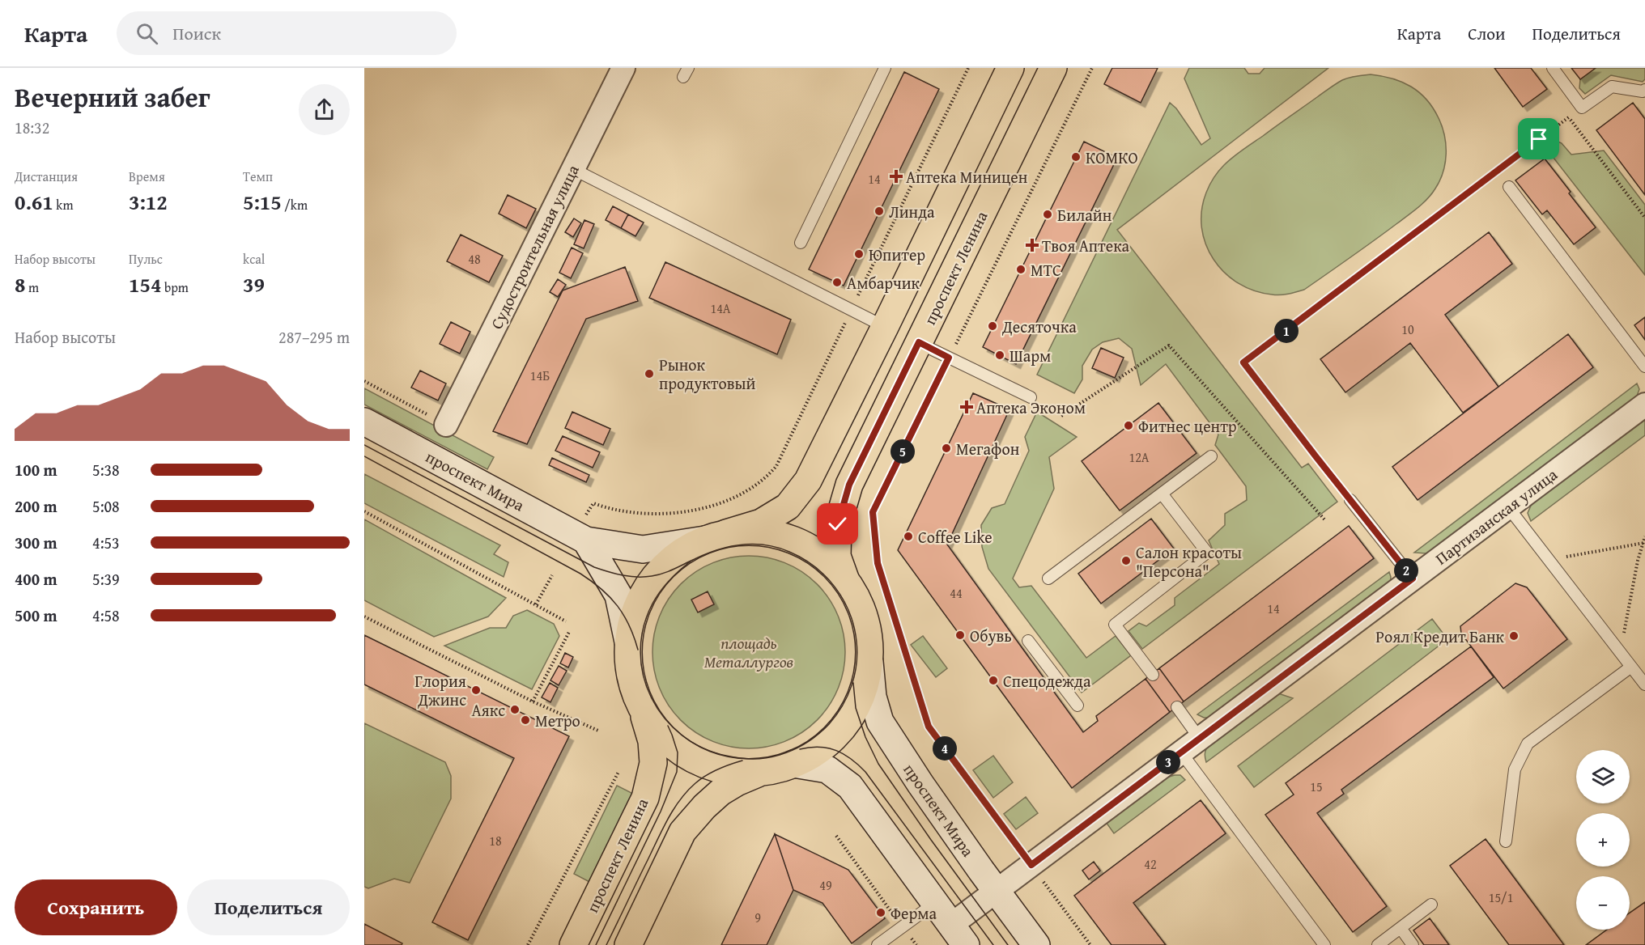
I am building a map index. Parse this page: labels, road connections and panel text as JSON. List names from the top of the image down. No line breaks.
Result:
{"streets":{"main road":["проспект Ленина","проспект Мира"],"street":["Судостроительная улица","Партизанская улица"]},"crossings":[["проспект Мира","Партизанская улица"]],"parks":["площадь Металлургов"],"places":{"other":["КОМКО","Линда","Билайн","Юпитер","МТС","Амбарчик","Десяточка","Шарм","Рынок продуктовый","Фитнес центр","Мегафон","Coffee Like","Салон красоты \"Персона\"","Обувь","Роял Кредит Банк","Спецодежда","Глория Джинс","Аякс","Метро","Ферма"],"health":["Аптека Миницен","Твоя Аптека","Аптека Эконом"]},"house_numbers":["14","48","14А","10","14Б","12А","44","14","15","18","42","49","15/1","9"],"page":{"header":"Карта","search":"Поиск","nav":["Карта","Слои","Поделиться"],"heading":["Вечерний забег","18:32"],"stats":[["Дистанция","0.61 km"],["Время","3:12"],["Темп","5:15 /km"],["Набор высоты","8 m"],["Пульс","154 bpm"],["kcal","39"]],"chart":["Набор высоты","287–295 m"],"pins":["1","5","2","4","3"],"list":[{"name":"100 m","note":"5:38"},{"name":"200 m","note":"5:08"},{"name":"300 m","note":"4:53"},{"name":"400 m","note":"5:39"},{"name":"500 m","note":"4:58"}],"map_buttons":["+","−"],"buttons":["Сохранить","Поделиться"]}}
